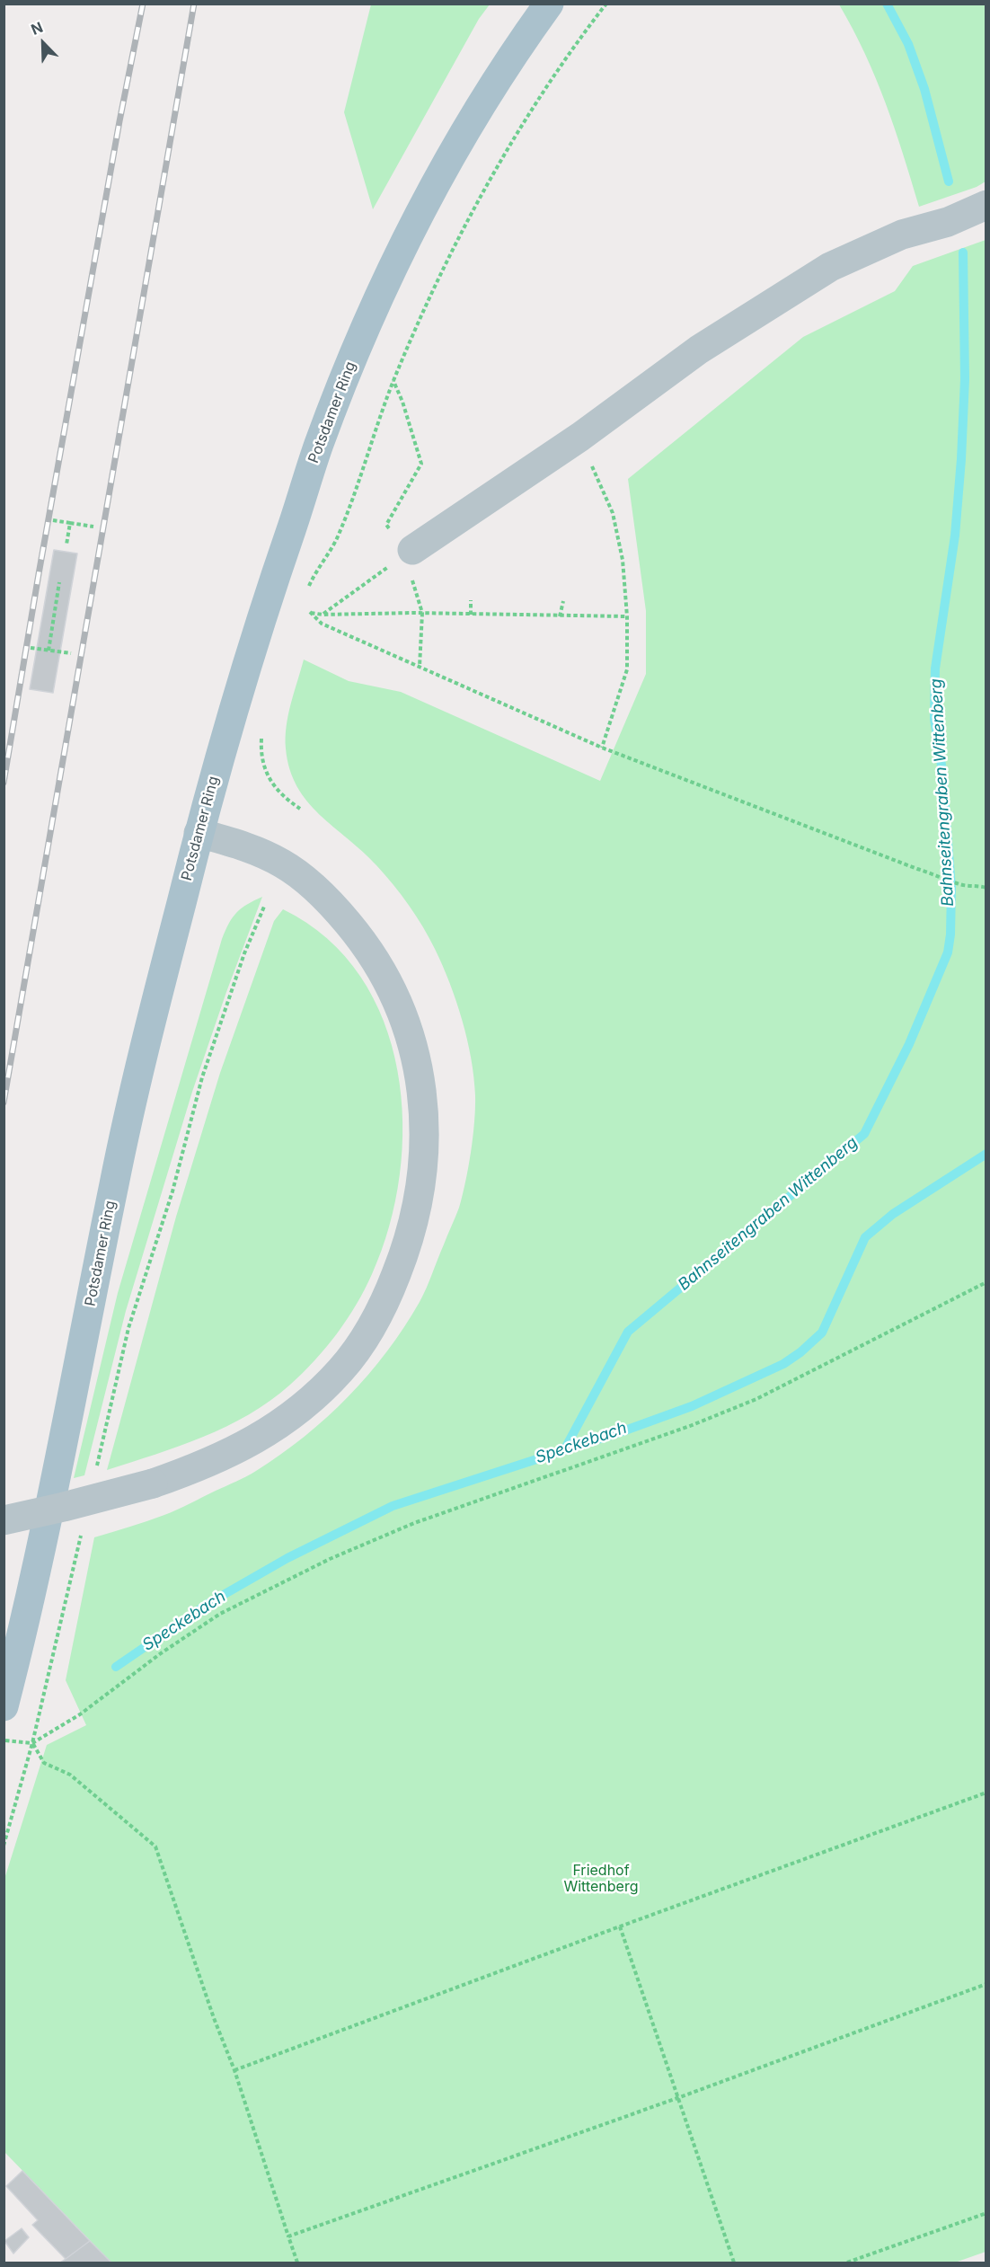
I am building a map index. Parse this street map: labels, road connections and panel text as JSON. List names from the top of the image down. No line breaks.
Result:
{"streets":{"main road":["Potsdamer Ring"]},"water":["Bahnseitengraben Wittenberg","Speckebach"],"parks":["Friedhof Wittenberg"],"north":"top left"}
